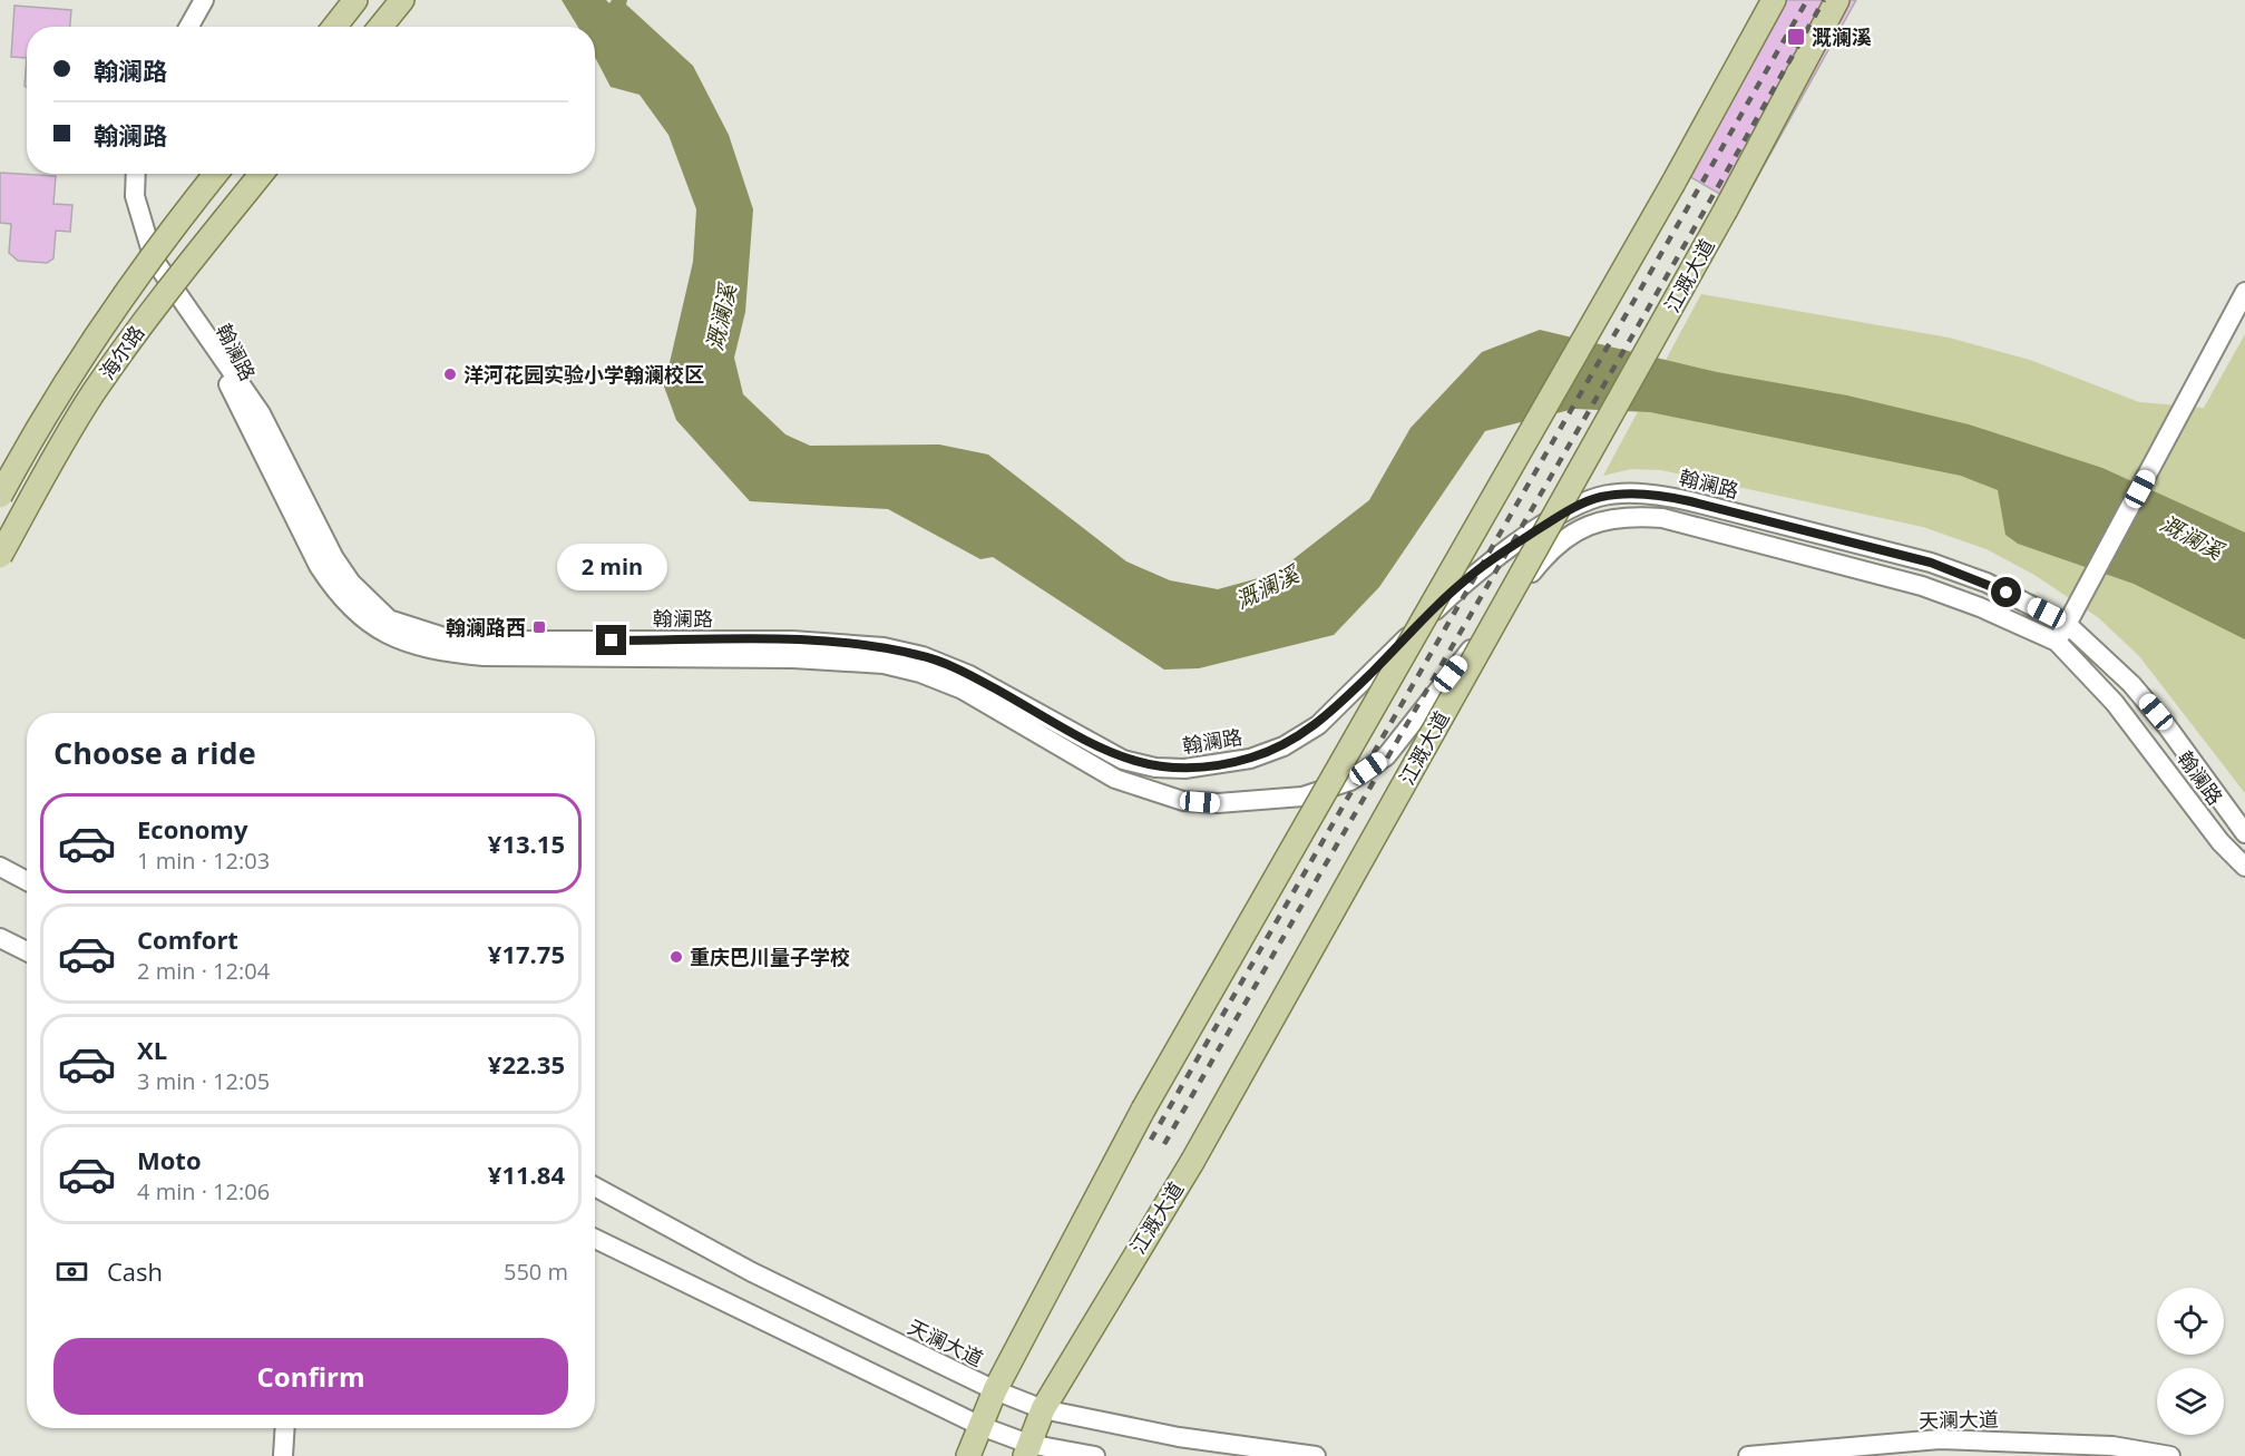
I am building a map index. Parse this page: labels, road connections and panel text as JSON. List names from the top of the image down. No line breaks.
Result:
{"streets":{"main road":["江溉大道","海尔路"],"street":["翰澜路","天澜大道"]},"crossings":[["江溉大道","天澜大道"]],"water":["溉澜溪"],"places":{"transit":["溉澜溪","翰澜路西"],"other":["洋河花园实验小学翰澜校区","重庆巴川量子学校"]},"page":{"banner":["翰澜路","翰澜路"],"bubble":"2 min","heading":"Choose a ride","list":[{"name":"Economy","note":"1 min · 12:03","value":"¥13.15"},{"name":"Comfort","note":"2 min · 12:04","value":"¥17.75"},{"name":"XL","note":"3 min · 12:05","value":"¥22.35"},{"name":"Moto","note":"4 min · 12:06","value":"¥11.84"}],"pay":["Cash","550 m"],"buttons":"Confirm"}}
